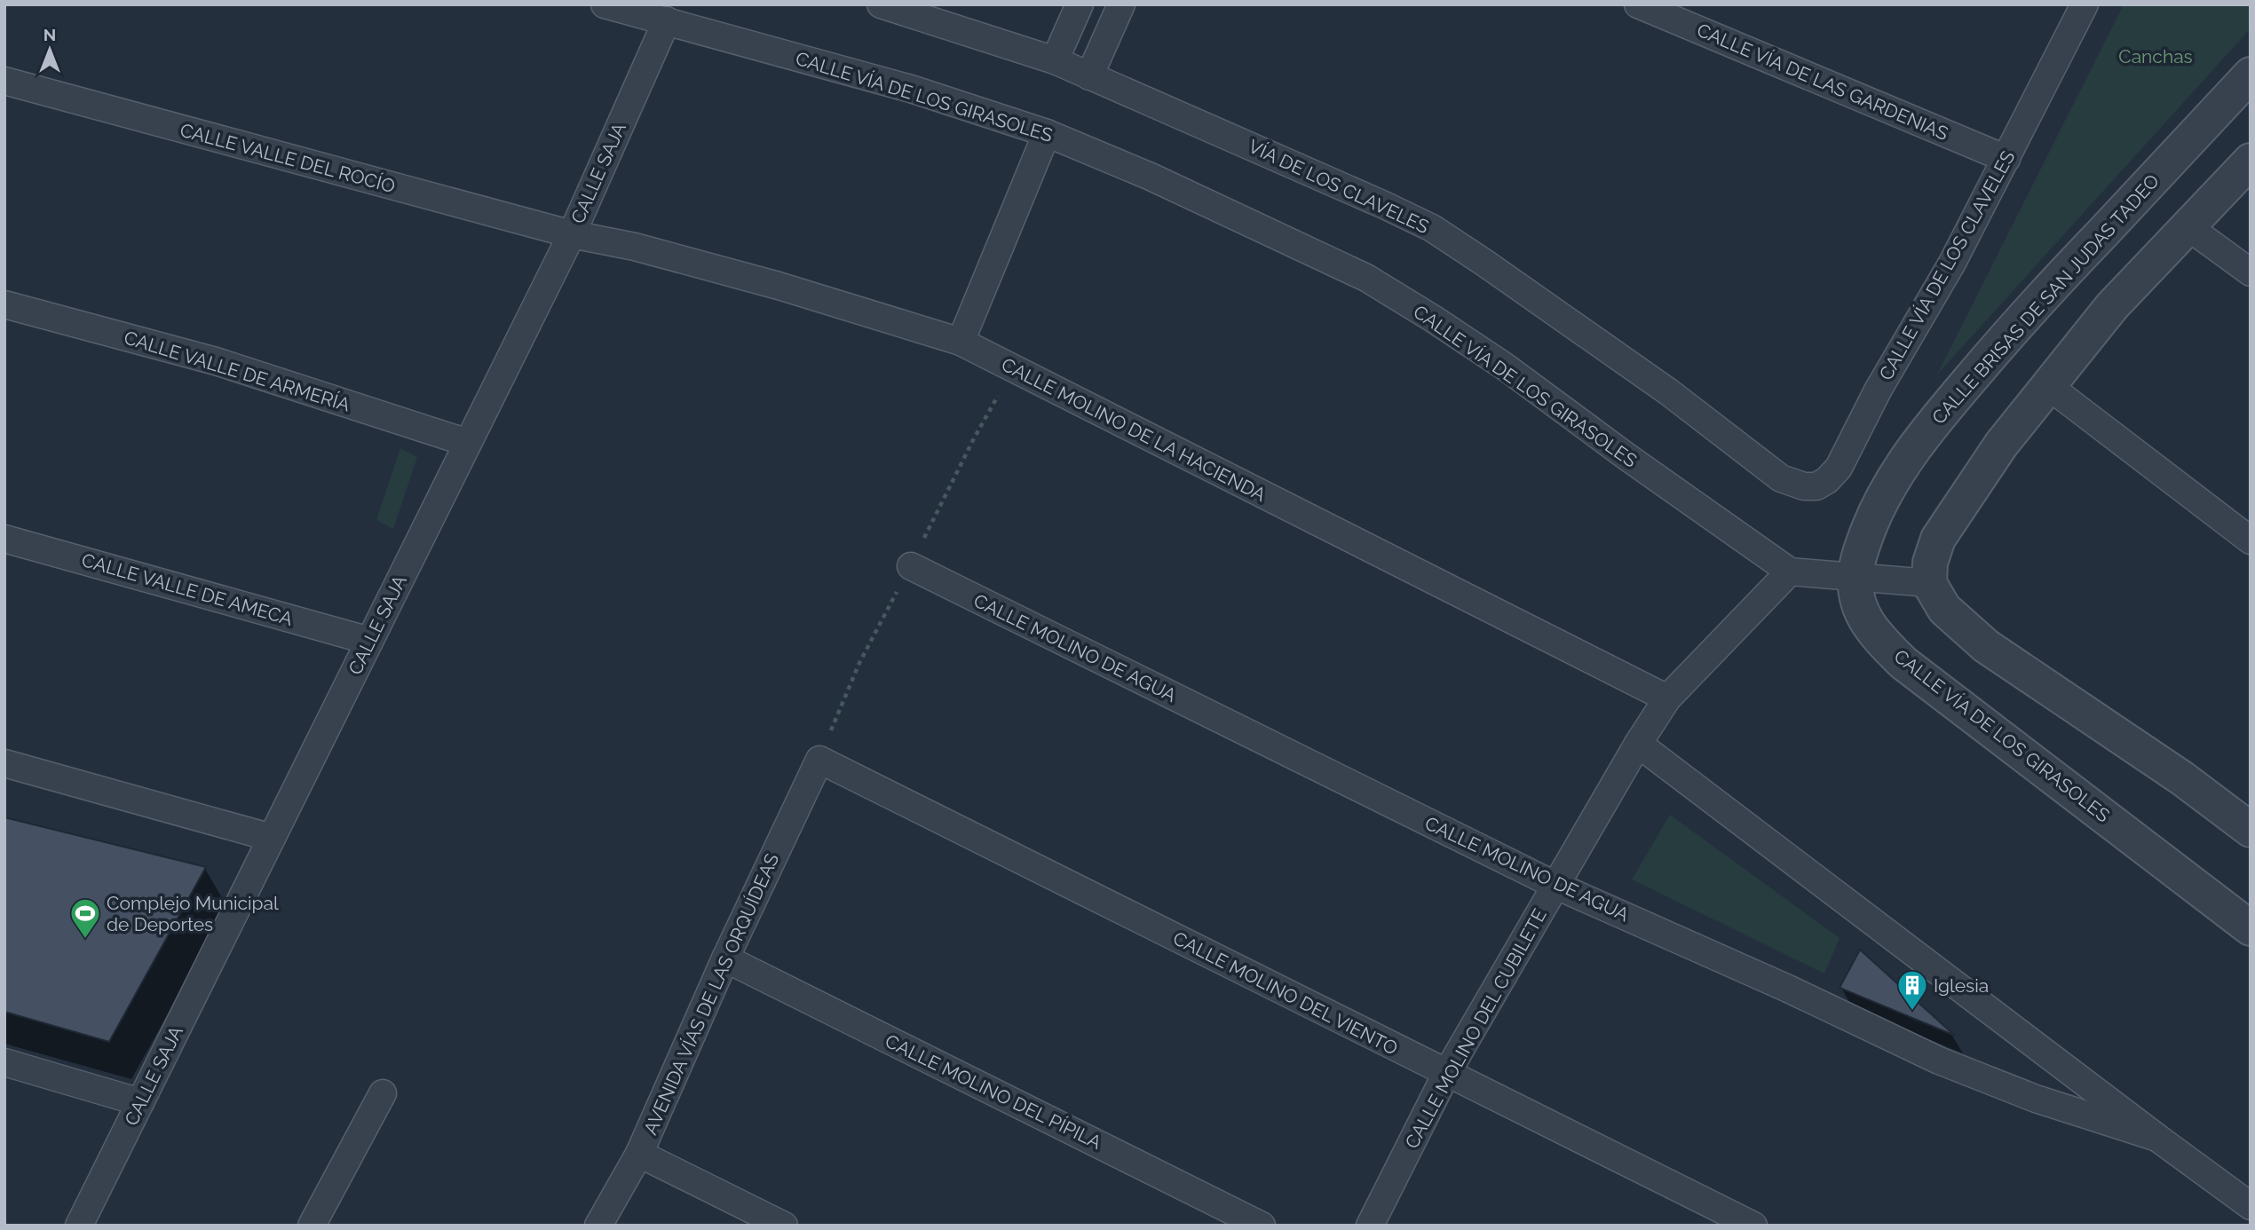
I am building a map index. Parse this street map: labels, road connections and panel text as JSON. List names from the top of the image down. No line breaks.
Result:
{"streets":{"street":["CALLE VÍA DE LAS GARDENIAS","CALLE VÍA DE LOS GIRASOLES","CALLE VALLE DEL ROCÍO","CALLE SAJA","VÍA DE LOS CLAVELES","CALLE VÍA DE LOS CLAVELES","CALLE BRISAS DE SAN JUDAS TADEO","CALLE VALLE DE ARMERÍA","CALLE MOLINO DE LA HACIENDA","CALLE VALLE DE AMECA","CALLE MOLINO DE AGUA","CALLE MOLINO DEL VIENTO","AVENIDA VÍAS DE LAS ORQUÍDEAS","CALLE MOLINO DEL CUBILETE","CALLE MOLINO DEL PÍPILA"]},"crossings":[["CALLE VÍA DE LAS GARDENIAS","CALLE VÍA DE LOS CLAVELES"],["CALLE VÍA DE LOS GIRASOLES","CALLE SAJA"],["CALLE VÍA DE LOS GIRASOLES","CALLE BRISAS DE SAN JUDAS TADEO"],["CALLE VÍA DE LOS GIRASOLES","CALLE MOLINO DEL CUBILETE"],["CALLE VALLE DEL ROCÍO","CALLE SAJA"],["CALLE VALLE DEL ROCÍO","CALLE MOLINO DE LA HACIENDA"],["CALLE SAJA","CALLE VALLE DE ARMERÍA"],["CALLE SAJA","CALLE MOLINO DE LA HACIENDA"],["CALLE SAJA","CALLE VALLE DE AMECA"],["VÍA DE LOS CLAVELES","CALLE VÍA DE LOS CLAVELES"],["CALLE MOLINO DE LA HACIENDA","CALLE MOLINO DEL CUBILETE"],["CALLE MOLINO DE AGUA","CALLE MOLINO DEL CUBILETE"],["CALLE MOLINO DEL VIENTO","AVENIDA VÍAS DE LAS ORQUÍDEAS"],["CALLE MOLINO DEL VIENTO","CALLE MOLINO DEL CUBILETE"],["AVENIDA VÍAS DE LAS ORQUÍDEAS","CALLE MOLINO DEL PÍPILA"]],"parks":["Canchas"],"places":{"sports":["Complejo Municipal de Deportes"],"building":["Iglesia"]},"north":"top"}
